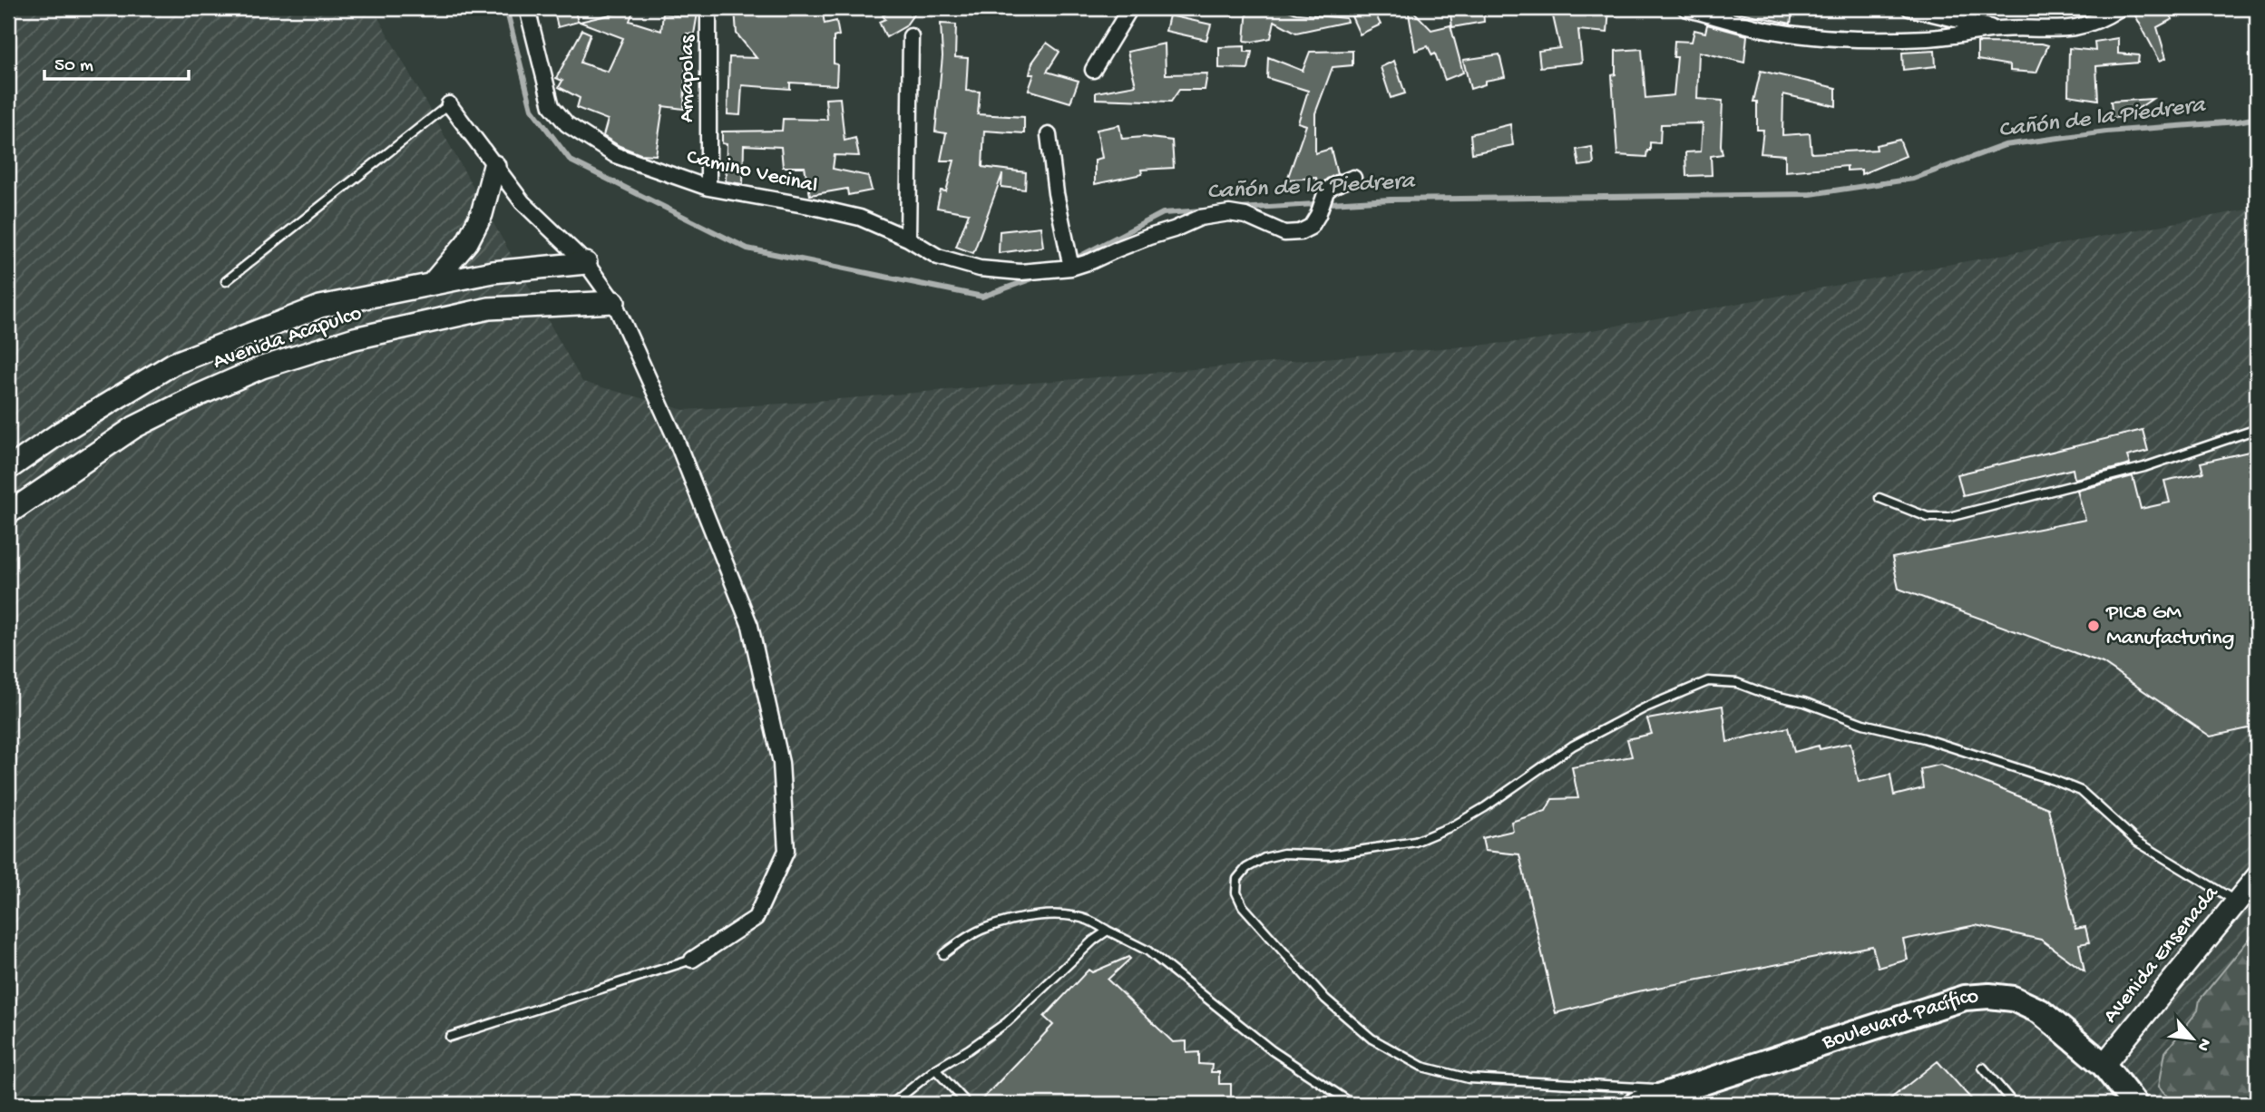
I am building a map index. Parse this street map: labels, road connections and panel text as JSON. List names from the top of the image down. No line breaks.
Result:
{"streets":{"main road":["Avenida Acapulco","Avenida Ensenada","Boulevard Pacífico"],"street":["Amapolas","Camino Vecinal"]},"crossings":[["Amapolas","Camino Vecinal"],["Avenida Ensenada","Boulevard Pacífico"]],"water":["Cañón de la Piedrera"],"places":["PIC8 GM Manufacturing"],"scale_bar":"50 m","north":"bottom right"}
